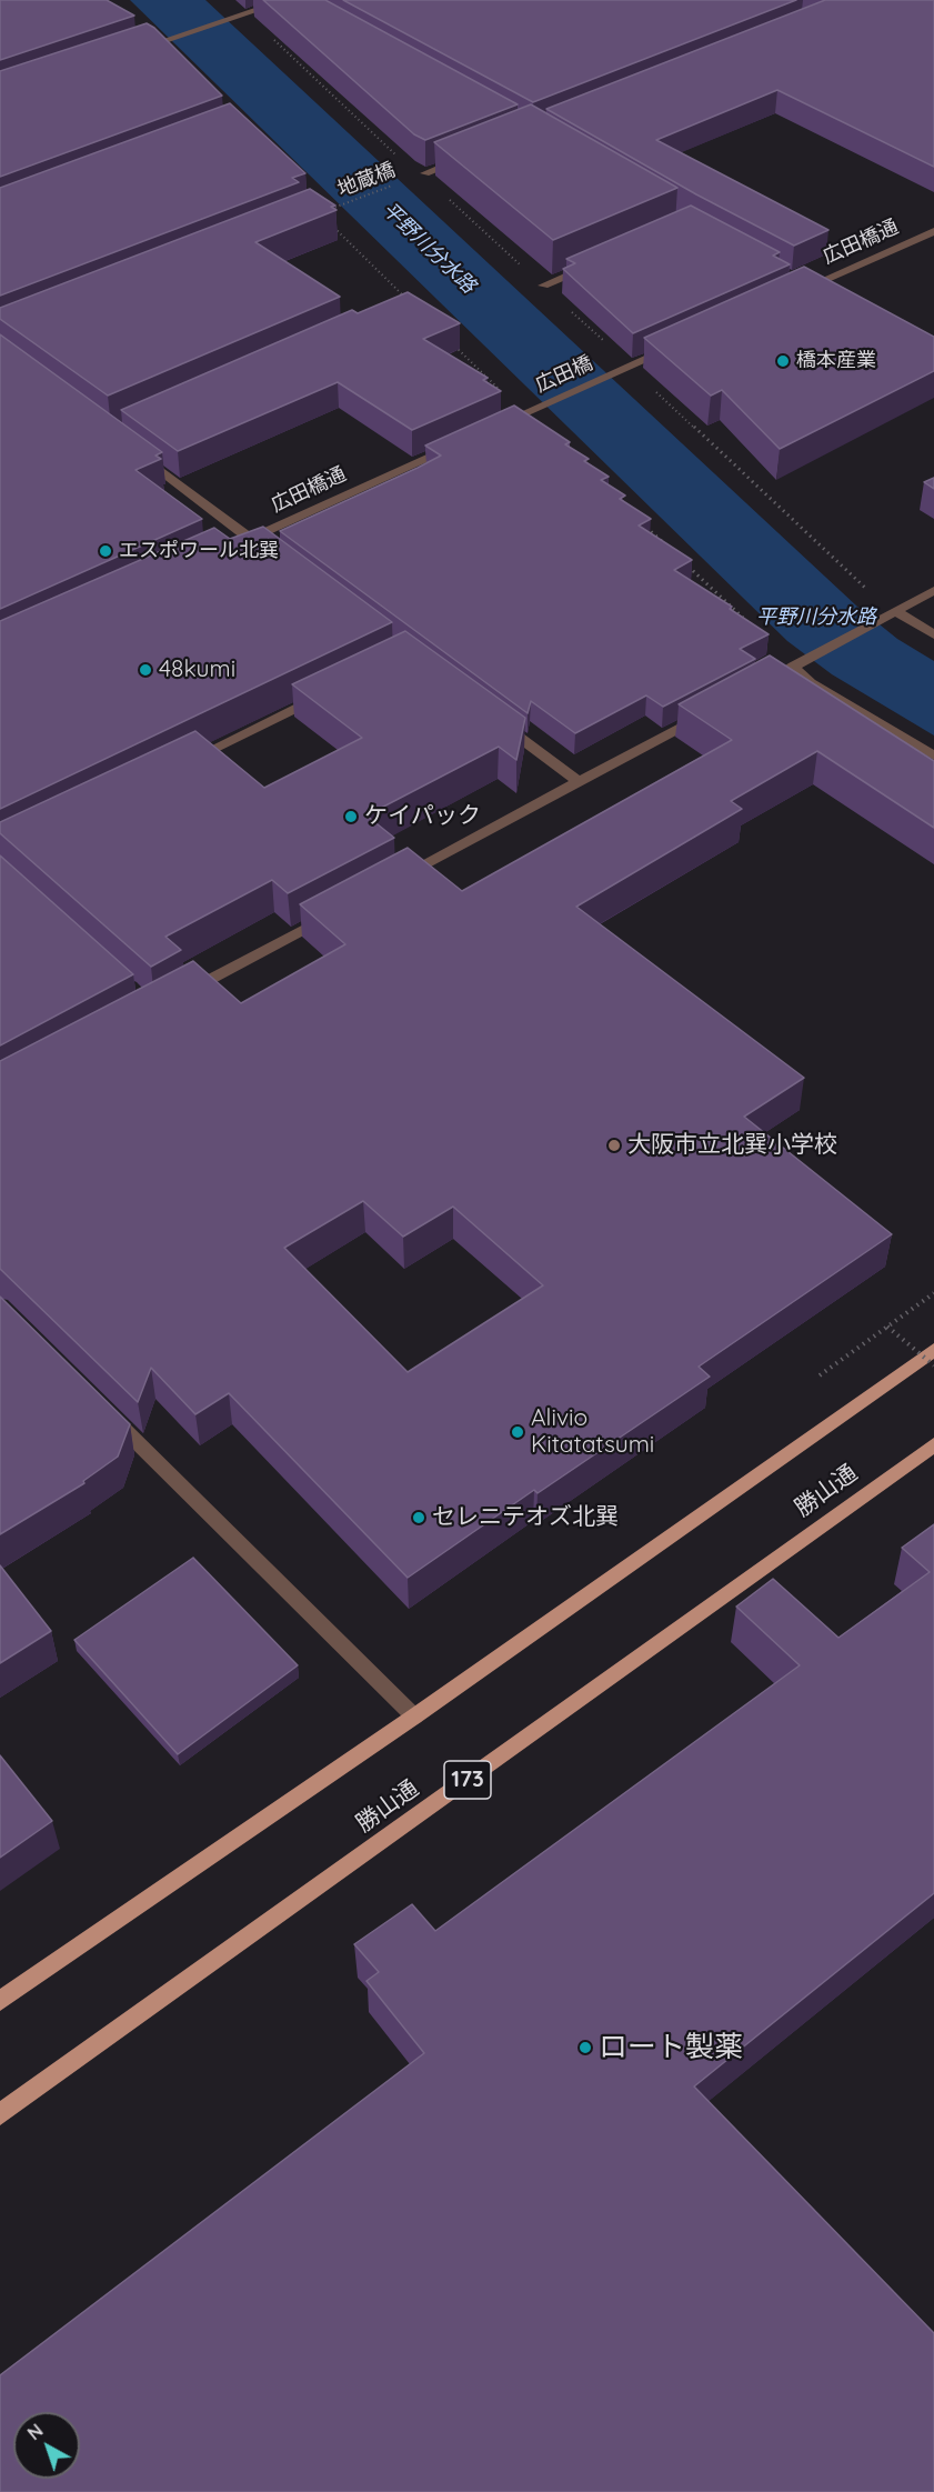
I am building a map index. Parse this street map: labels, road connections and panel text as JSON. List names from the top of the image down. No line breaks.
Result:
{"streets":{"main road":["勝山通","173"],"street":["広田橋通","広田橋"],"path":["地蔵橋"]},"water":["平野川分水路"],"places":["橋本産業","エスポワール北巽","48kumi","ケイパック","大阪市立北巽小学校","Alivio Kitatatsumi","セレニテオズ北巽","ロート製薬"],"north":"top left"}
